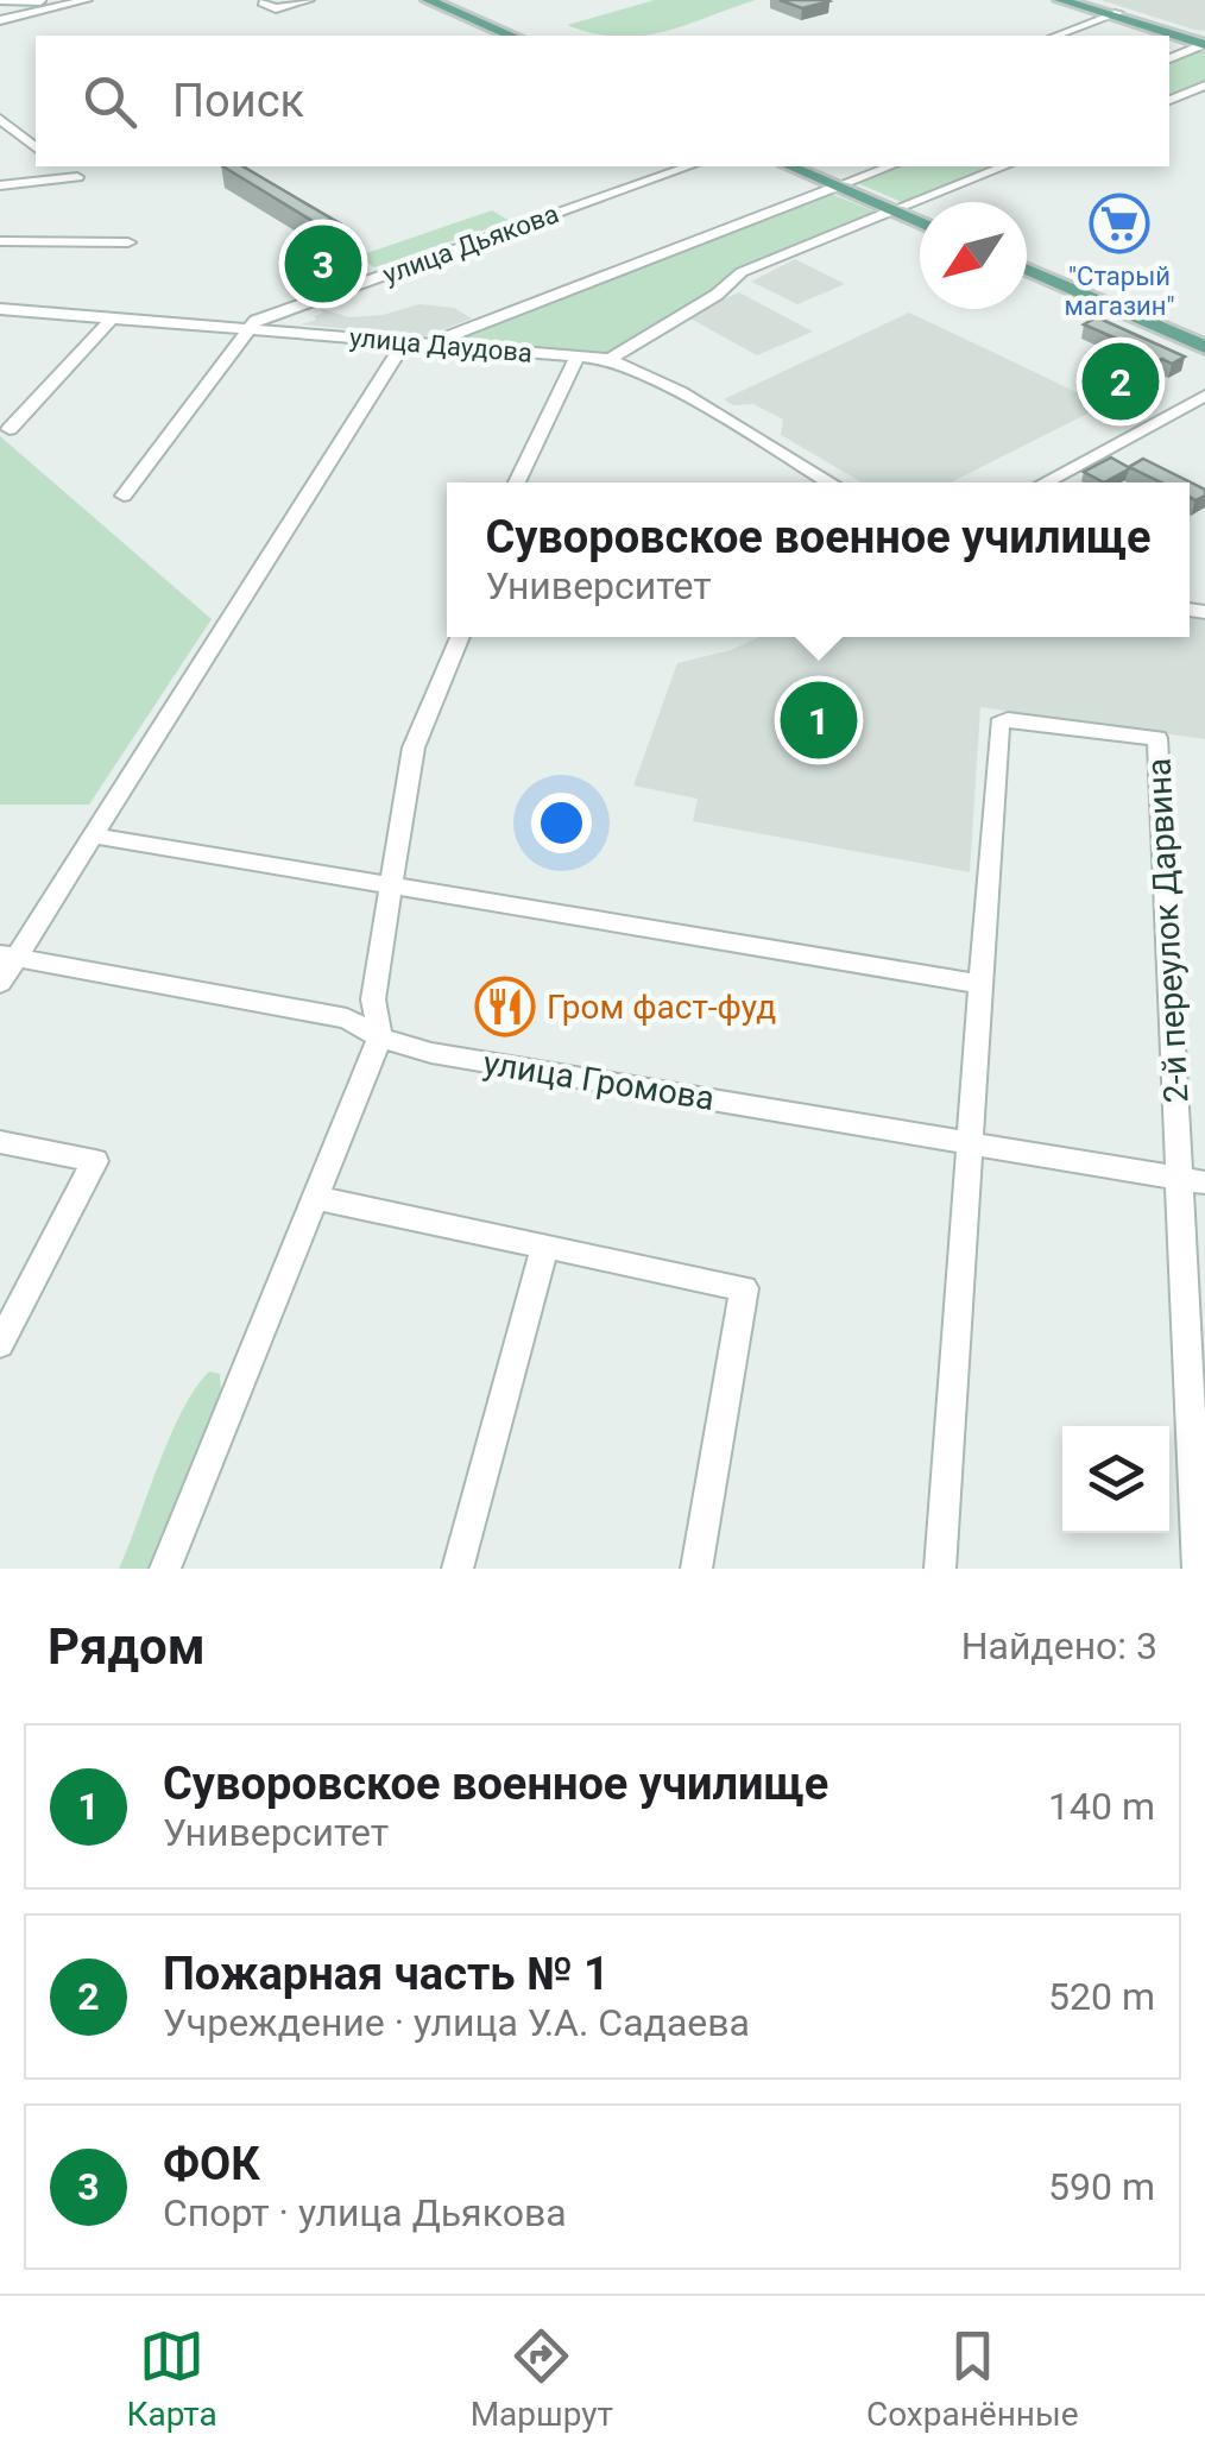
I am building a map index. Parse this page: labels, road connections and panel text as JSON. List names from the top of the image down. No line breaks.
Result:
{"streets":{"street":["улица Дьякова","улица Даудова","2-й переулок Дарвина","улица Громова"]},"crossings":[["улица Дьякова","улица Даудова"],["2-й переулок Дарвина","улица Громова"]],"places":{"supermarket":["\"Старый магазин\""],"restaurant":["Гром фаст-фуд"]},"north":"bottom left","page":{"search":"Поиск","pins":["3","2","1"],"popup":["Суворовское военное училище","Университет"],"heading":["Рядом","Найдено: 3"],"list":[{"mark":"1","name":"Суворовское военное училище","note":"Университет","value":"140 m"},{"mark":"2","name":"Пожарная часть № 1","note":"Учреждение · улица У.А. Садаева","value":"520 m"},{"mark":"3","name":"ФОК","note":"Спорт · улица Дьякова","value":"590 m"}],"nav":["Карта","Маршрут","Сохранённые"]}}
